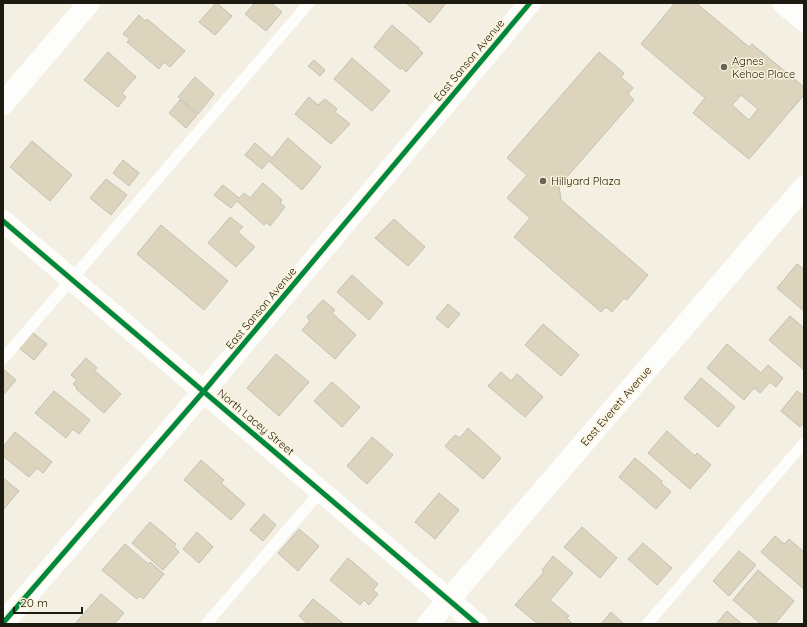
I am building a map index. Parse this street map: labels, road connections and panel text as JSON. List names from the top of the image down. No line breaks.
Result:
{"streets":{"street":["East Sanson Avenue","East Everett Avenue","North Lacey Street"]},"crossings":[["East Sanson Avenue","North Lacey Street"],["East Everett Avenue","North Lacey Street"]],"places":["Agnes Kehoe Place","Hillyard Plaza"],"scale_bar":"20 m"}
